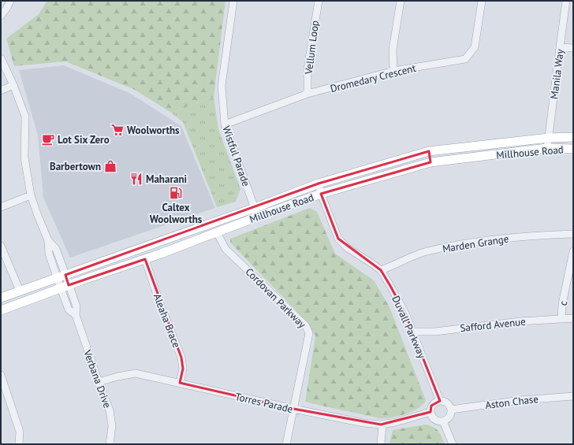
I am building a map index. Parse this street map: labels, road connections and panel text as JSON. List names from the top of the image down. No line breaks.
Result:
{"streets":{"main road":["Millhouse Road"],"street":["Vellum Loop","Manila Way","Dromedary Crescent","Wistful Parade","Marden Grange","Cordovan Parkway","c","Aleaha Brace","Safford Avenue","Duvall Parkway","Verbana Drive","Aston Chase","Torres Parade"]},"crossings":[["Vellum Loop","Dromedary Crescent"],["Manila Way","Millhouse Road"],["Dromedary Crescent","Wistful Parade"],["Millhouse Road","Wistful Parade"],["Millhouse Road","Cordovan Parkway"],["Millhouse Road","Aleaha Brace"],["Millhouse Road","Duvall Parkway"],["Millhouse Road","Verbana Drive"],["Marden Grange","Duvall Parkway"],["Cordovan Parkway","Torres Parade"],["c","Safford Avenue"],["Aleaha Brace","Torres Parade"],["Safford Avenue","Duvall Parkway"],["Duvall Parkway","Aston Chase"],["Duvall Parkway","Torres Parade"],["Verbana Drive","Torres Parade"],["Aston Chase","Torres Parade"]],"places":{"supermarket":["Woolworths"],"cafe":["Lot Six Zero"],"shop":["Barbertown"],"restaurant":["Maharani"],"fuel station":["Caltex Woolworths"]}}
